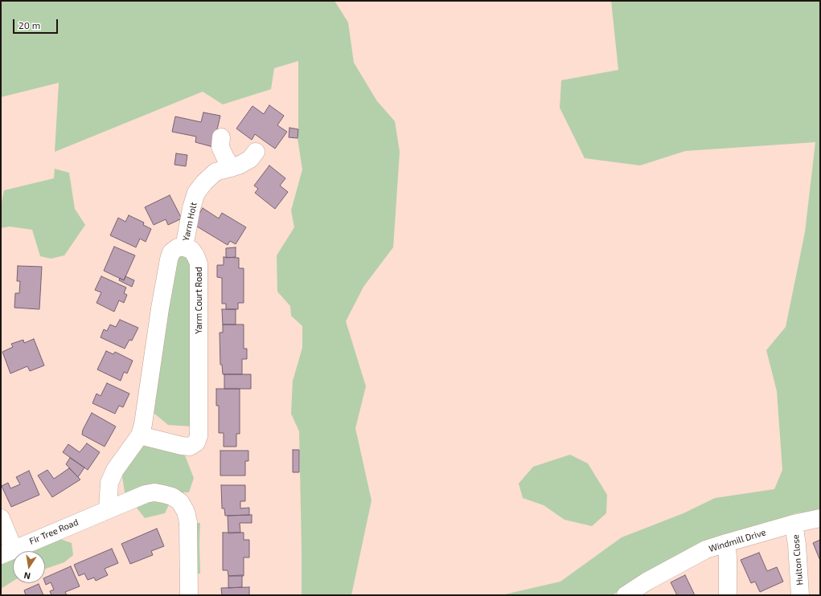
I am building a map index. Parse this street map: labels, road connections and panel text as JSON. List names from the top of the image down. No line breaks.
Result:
{"streets":{"street":["Yarm Holt","Yarm Court Road","Fir Tree Road","Windmill Drive","Hulton Close"]},"crossings":[["Yarm Holt","Yarm Court Road"],["Windmill Drive","Hulton Close"]],"scale_bar":"20 m","north":"bottom"}
